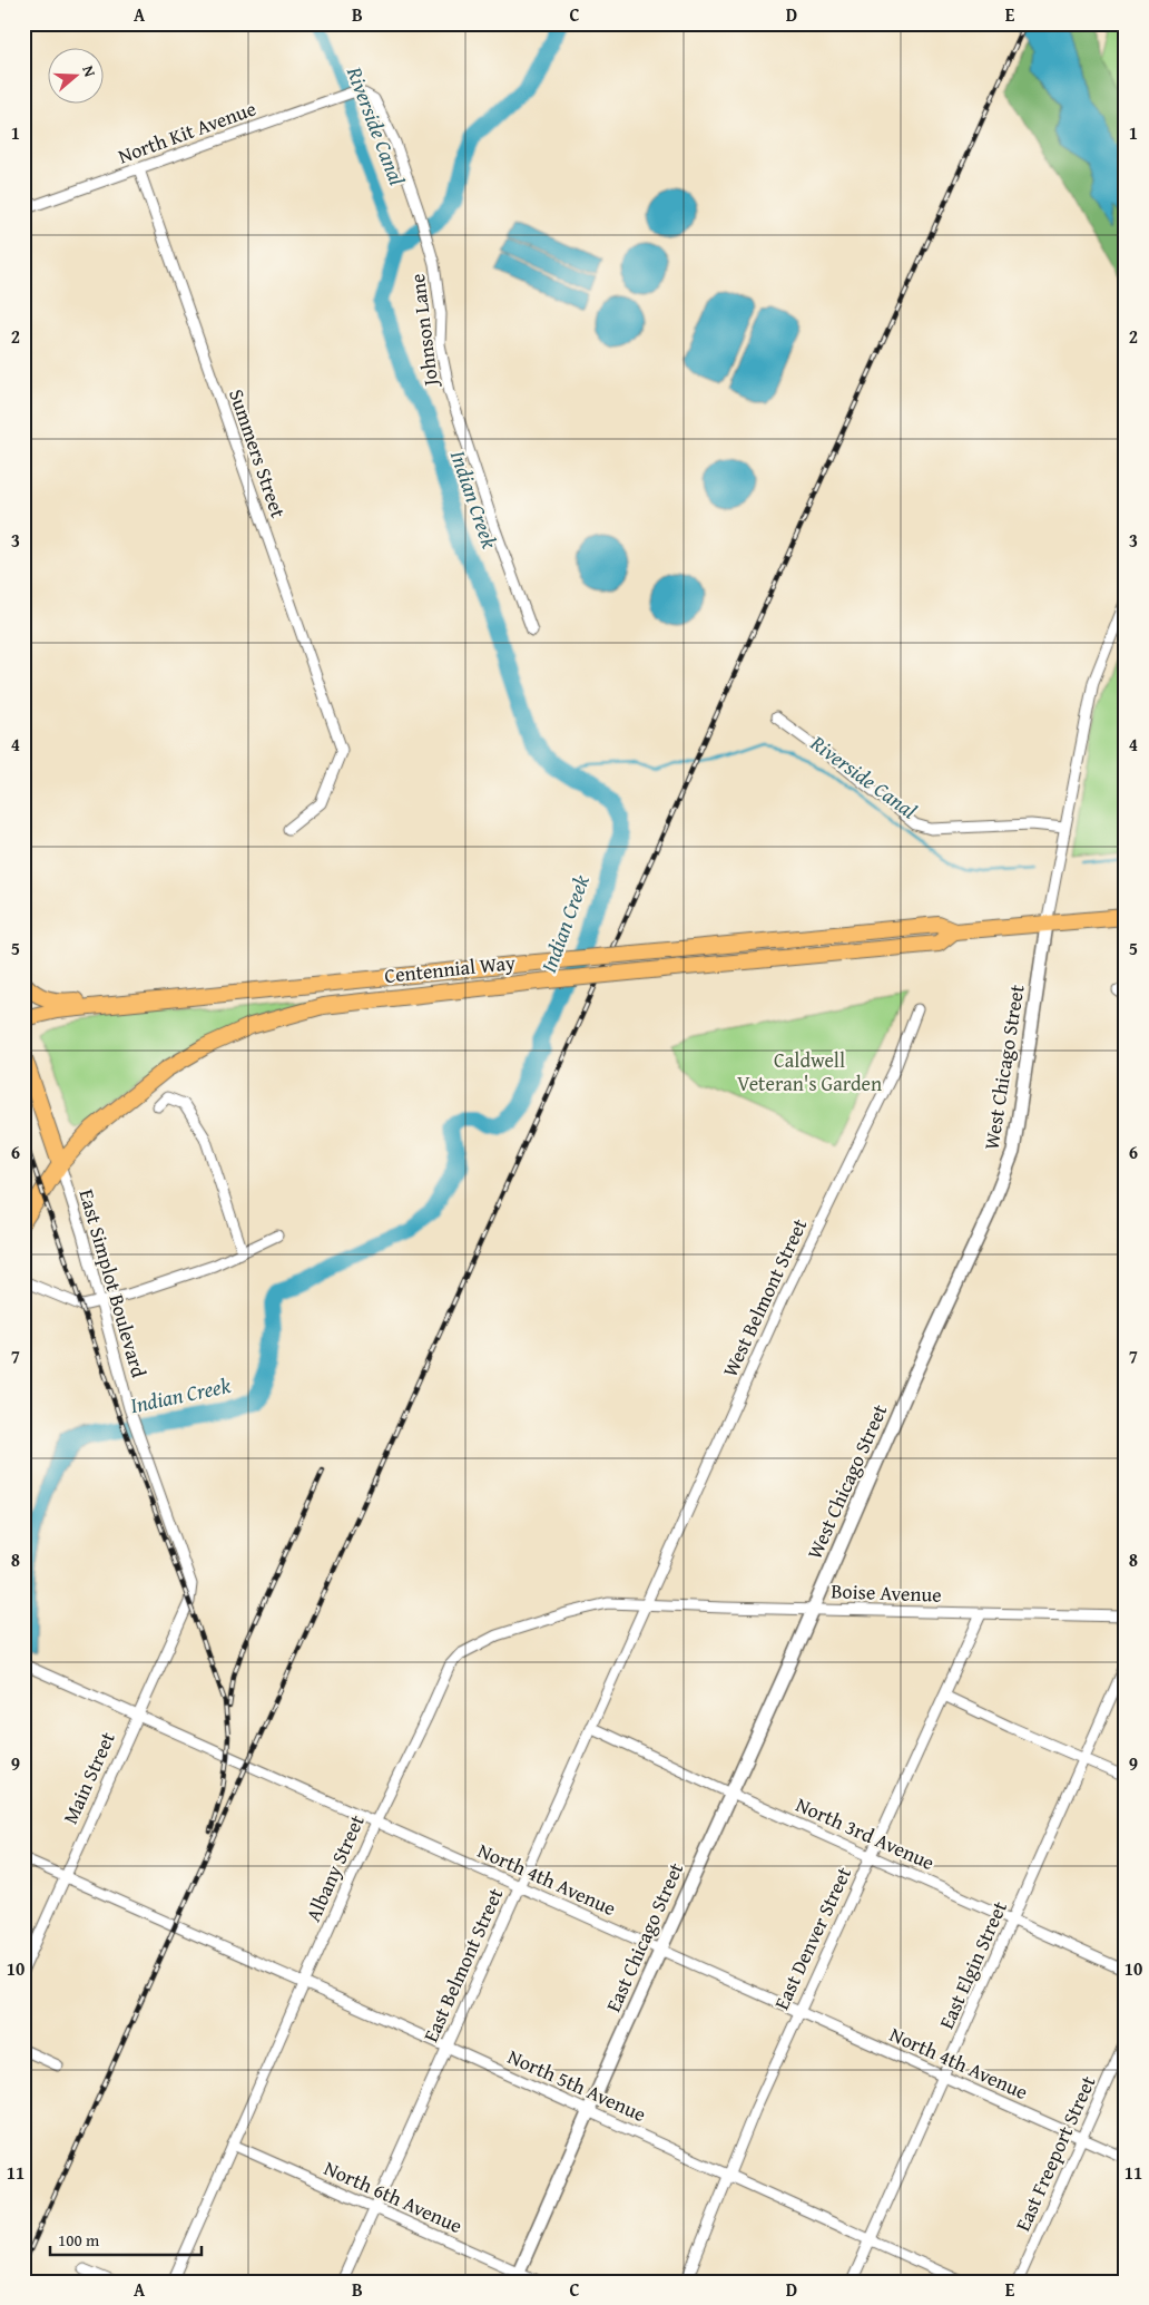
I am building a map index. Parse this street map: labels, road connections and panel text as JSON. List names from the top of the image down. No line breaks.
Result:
{"streets":{"main road":["Centennial Way"],"street":["North Kit Avenue","Johnson Lane","Summers Street","West Chicago Street","East Simplot Boulevard","West Belmont Street","Boise Avenue","Main Street","North 3rd Avenue","Albany Street","North 4th Avenue","East Chicago Street","East Denver Street","East Belmont Street","East Elgin Street","North 5th Avenue","East Freeport Street","North 6th Avenue"]},"crossings":[["North Kit Avenue","Johnson Lane"],["North Kit Avenue","Summers Street"],["Centennial Way","West Chicago Street"],["Centennial Way","East Simplot Boulevard"],["West Chicago Street","Boise Avenue"],["West Chicago Street","East Chicago Street"],["East Simplot Boulevard","Main Street"],["West Belmont Street","Boise Avenue"],["West Belmont Street","Albany Street"],["West Belmont Street","East Belmont Street"],["Boise Avenue","Albany Street"],["Boise Avenue","East Chicago Street"],["Boise Avenue","East Denver Street"],["Boise Avenue","East Belmont Street"],["Main Street","North 4th Avenue"],["Main Street","North 5th Avenue"],["North 3rd Avenue","East Chicago Street"],["North 3rd Avenue","East Denver Street"],["North 3rd Avenue","East Belmont Street"],["North 3rd Avenue","East Elgin Street"],["Albany Street","North 4th Avenue"],["Albany Street","East Belmont Street"],["Albany Street","North 5th Avenue"],["Albany Street","North 6th Avenue"],["North 4th Avenue","East Chicago Street"],["North 4th Avenue","East Denver Street"],["North 4th Avenue","East Belmont Street"],["North 4th Avenue","East Elgin Street"],["North 4th Avenue","East Freeport Street"],["East Chicago Street","North 5th Avenue"],["East Chicago Street","North 6th Avenue"],["East Denver Street","North 5th Avenue"],["East Belmont Street","North 5th Avenue"],["East Belmont Street","North 6th Avenue"],["East Elgin Street","North 5th Avenue"]],"water":["Riverside Canal","Indian Creek"],"parks":["Caldwell Veteran's Garden"],"scale_bar":"100 m","north":"right","grid":{"columns":["A","B","C","D","E"],"rows":["1","2","3","4","5","6","7","8","9","10","11"]}}
